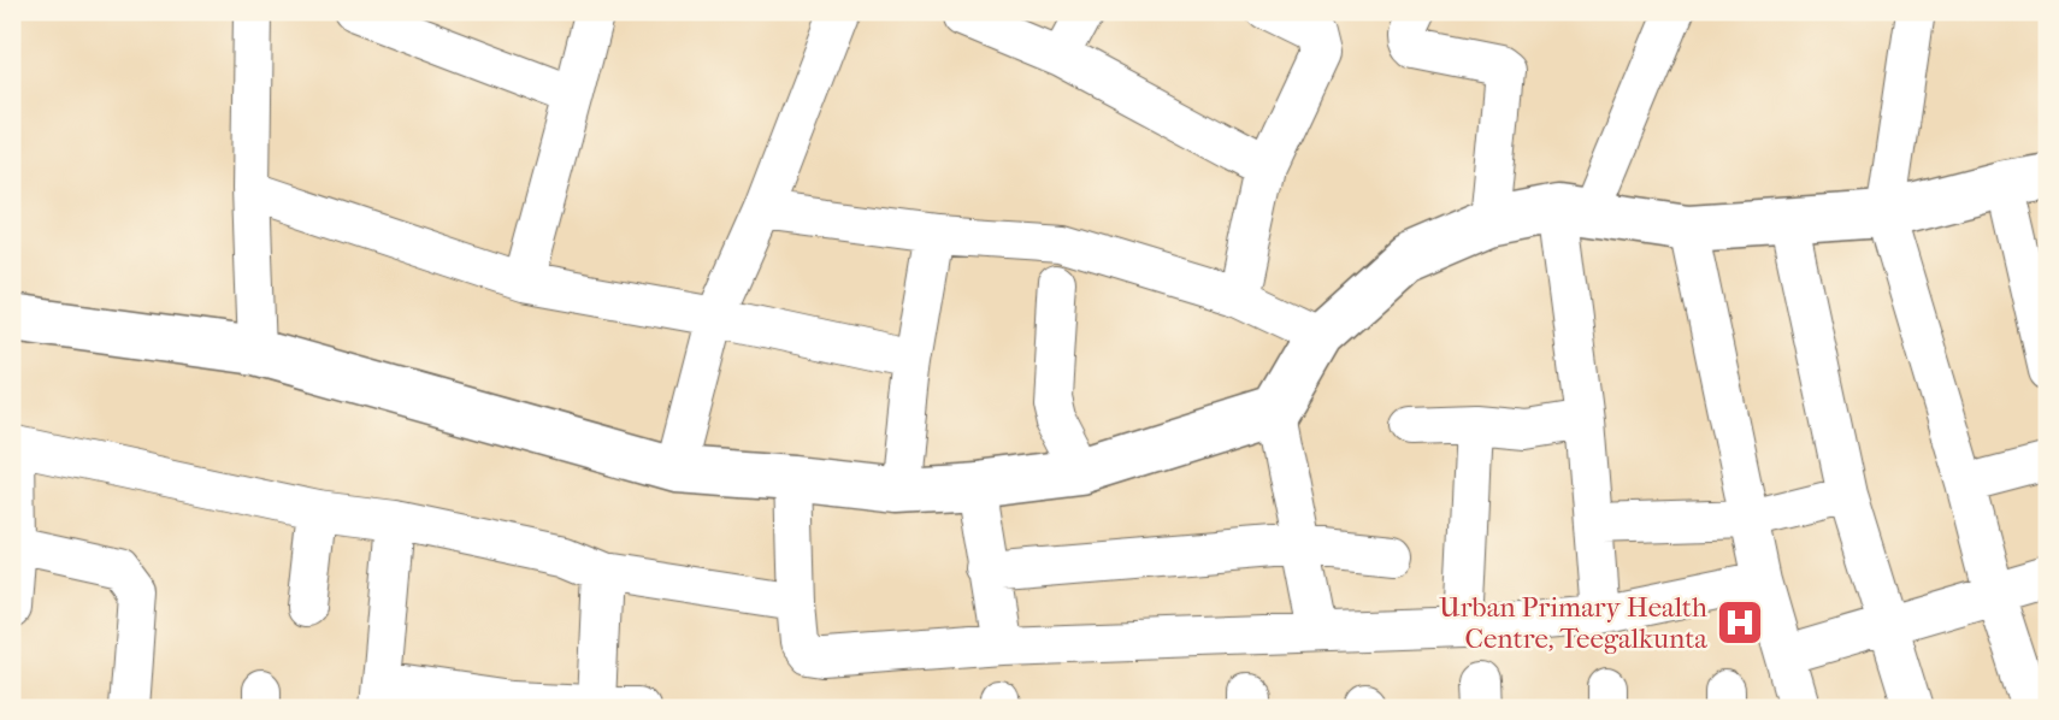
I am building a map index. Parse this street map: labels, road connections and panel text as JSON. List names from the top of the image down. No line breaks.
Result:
{"places":{"hospital":["Urban Primary Health Centre, Teegalkunta"]}}
